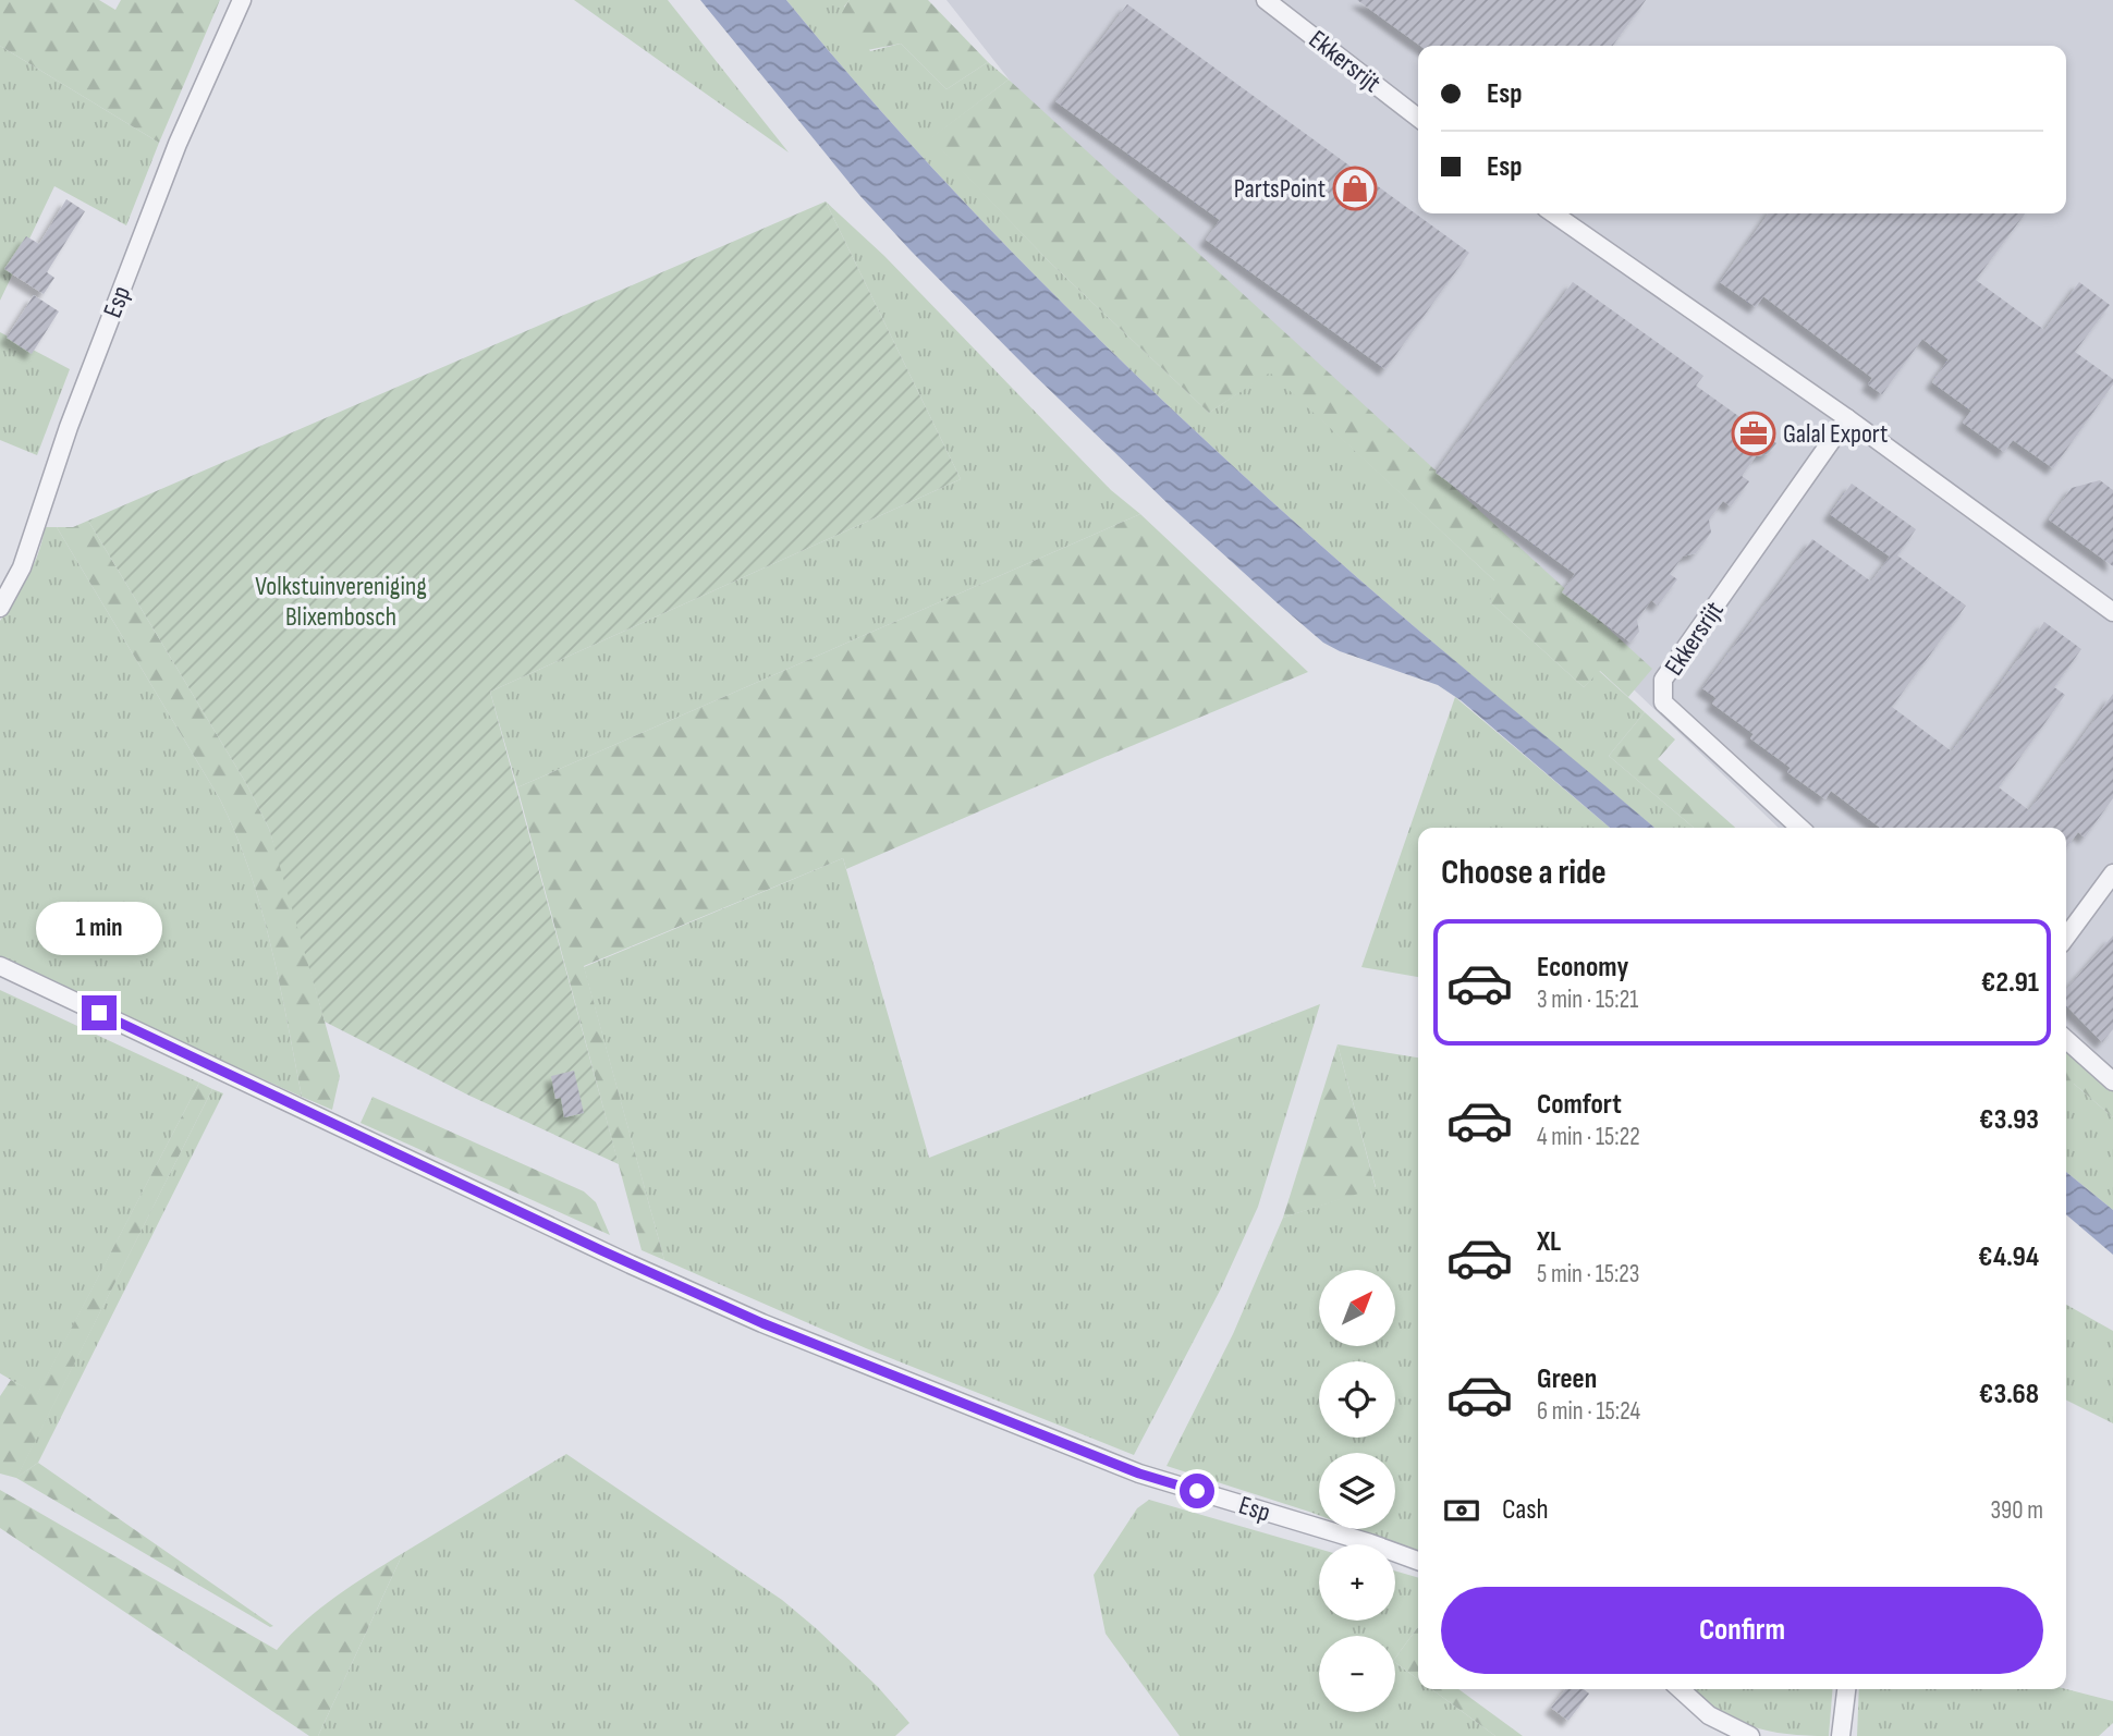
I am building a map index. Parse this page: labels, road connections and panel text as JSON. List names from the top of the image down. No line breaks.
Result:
{"streets":{"street":["Ekkersrijt","Esp"]},"parks":["Volkstuinvereniging Blixembosch"],"places":{"shop":["PartsPoint"],"office":["Galal Export"]},"north":"top right","page":{"banner":["Esp","Esp"],"heading":"Choose a ride","bubble":"1 min","list":[{"name":"Economy","note":"3 min · 15:21","value":"€2.91"},{"name":"Comfort","note":"4 min · 15:22","value":"€3.93"},{"name":"XL","note":"5 min · 15:23","value":"€4.94"},{"name":"Green","note":"6 min · 15:24","value":"€3.68"}],"map_buttons":["+","−"],"pay":["Cash","390 m"],"buttons":"Confirm"}}
